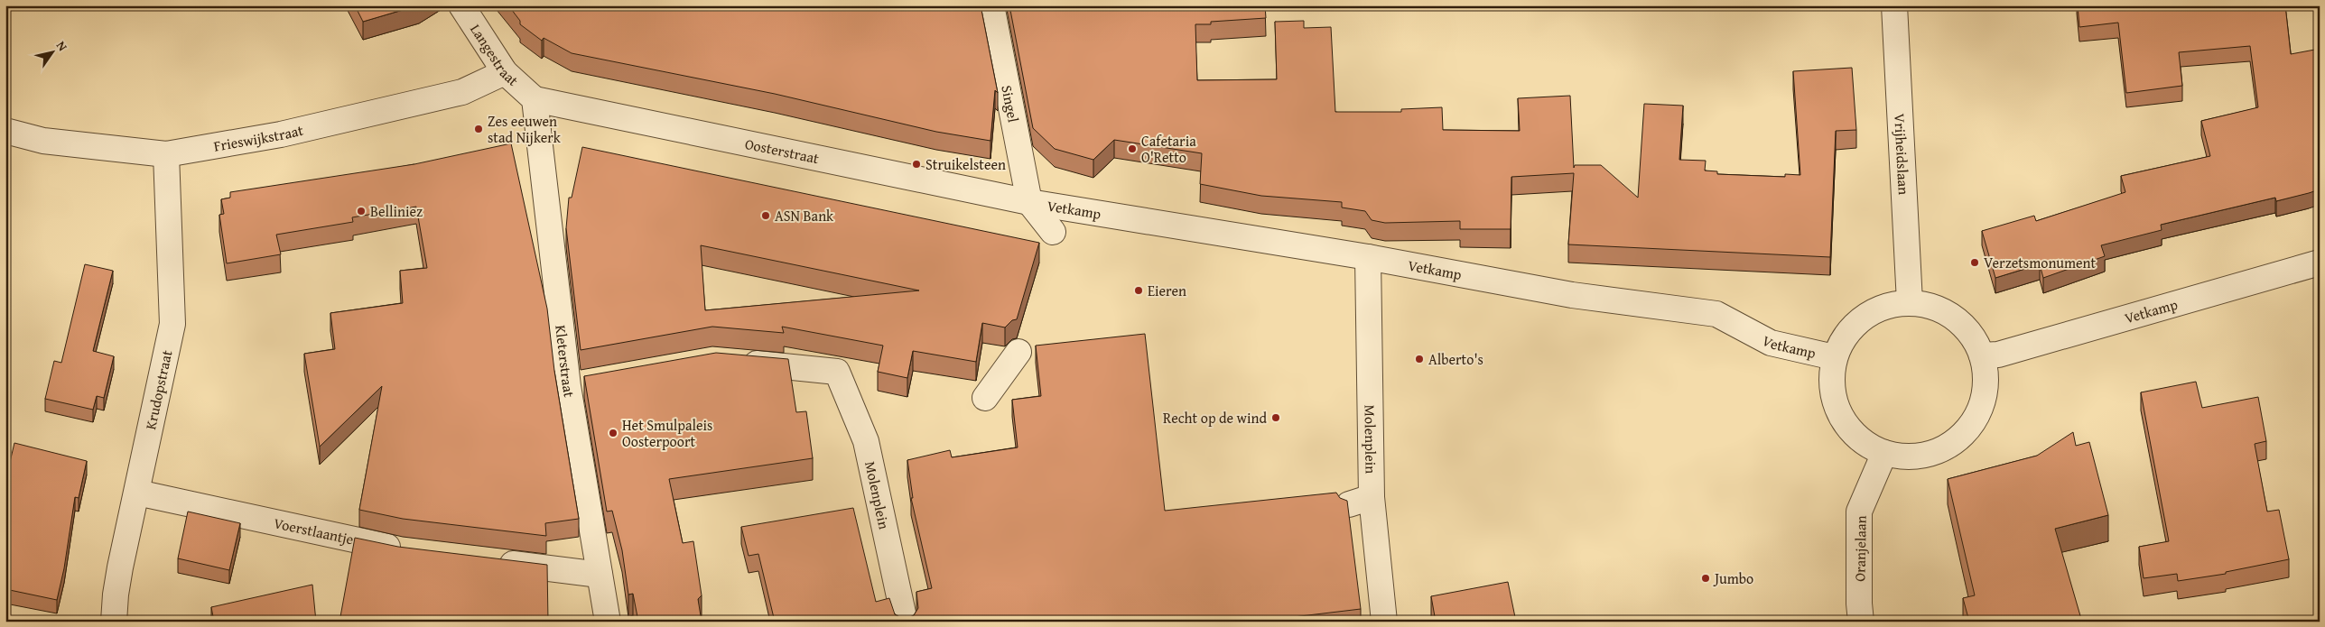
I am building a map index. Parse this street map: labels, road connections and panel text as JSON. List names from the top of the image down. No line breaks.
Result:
{"streets":{"street":["Langestraat","Singel","Frieswijkstraat","Oosterstraat","Vrijheidslaan","Vetkamp","Kleterstraat","Krudopstraat","Molenplein","Voerstlaantje","Oranjelaan"]},"crossings":[["Langestraat","Frieswijkstraat"],["Langestraat","Oosterstraat"],["Langestraat","Kleterstraat"],["Singel","Oosterstraat"],["Singel","Vetkamp"],["Frieswijkstraat","Krudopstraat"],["Oosterstraat","Vetkamp"],["Oosterstraat","Kleterstraat"],["Vrijheidslaan","Vetkamp"],["Vrijheidslaan","Oranjelaan"],["Vetkamp","Molenplein"],["Vetkamp","Oranjelaan"],["Krudopstraat","Voerstlaantje"]],"places":["Zes eeuwen stad Nijkerk","Cafetaria O'Retto","Struikelsteen","Belliniez","ASN Bank","Verzetsmonument","Eieren","Alberto's","Recht op de wind","Het Smulpaleis Oosterpoort","Jumbo"],"north":"top right"}
